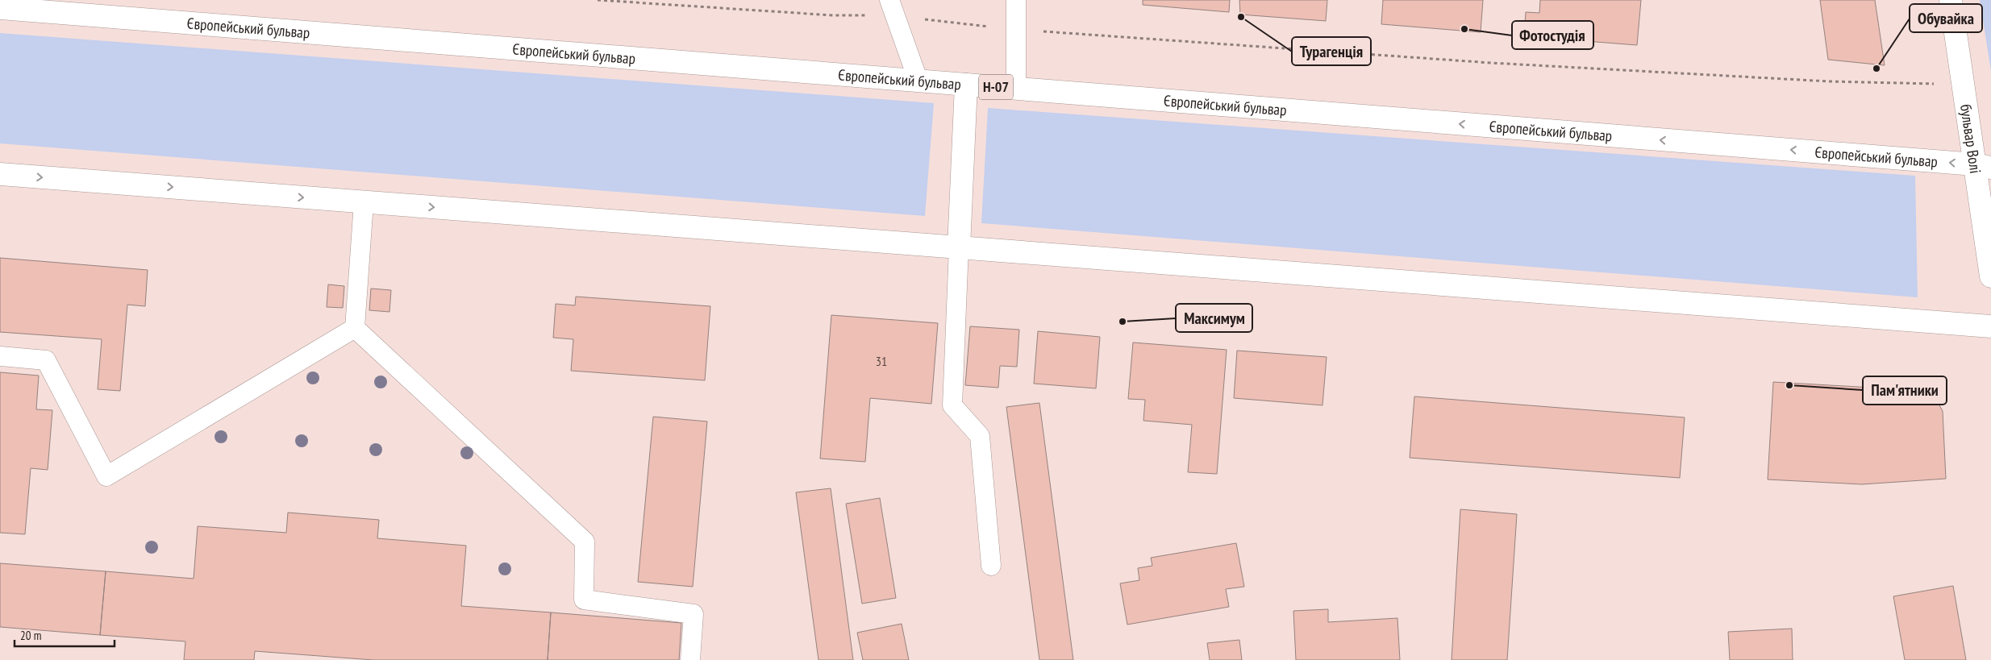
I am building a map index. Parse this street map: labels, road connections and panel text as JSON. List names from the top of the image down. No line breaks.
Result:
{"streets":{"main road":["Європейський бульвар","Н-07","бульвар Волі"]},"crossings":[["Європейський бульвар","бульвар Волі"]],"places":["Турагенція","Фотостудія","Обувайка","Максимум","Пам'ятники"],"house_numbers":["31"],"scale_bar":"20 m"}
